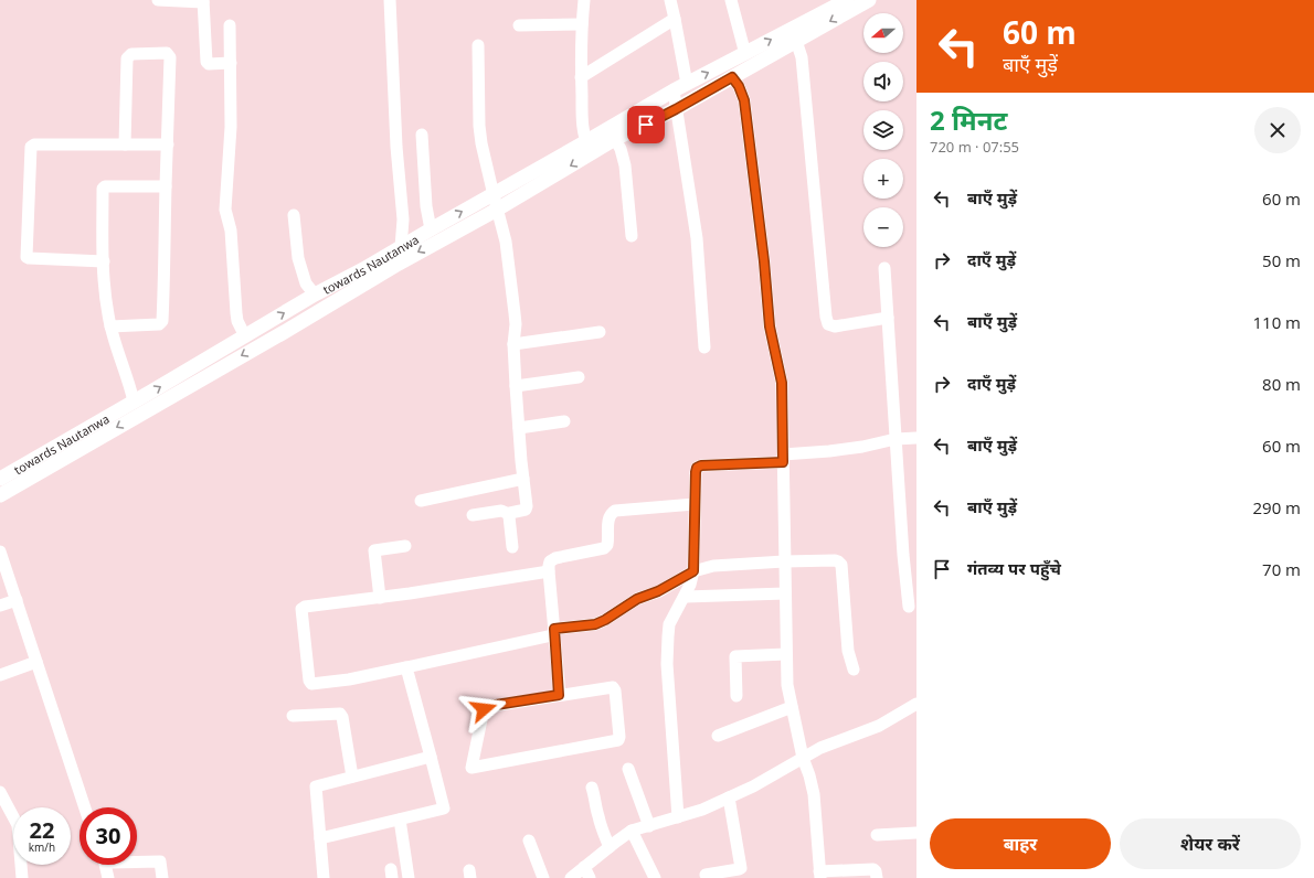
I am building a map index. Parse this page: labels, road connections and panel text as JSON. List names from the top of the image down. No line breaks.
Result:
{"streets":{"main road":["towards Nautanwa"]},"north":"left","page":{"turn":["60 m","बाएँ मुड़ें"],"map_buttons":["+","−"],"heading":["2 मिनट","720 m · 07:55"],"list":[{"name":"बाएँ मुड़ें","value":"60 m"},{"name":"दाएँ मुड़ें","value":"50 m"},{"name":"बाएँ मुड़ें","value":"110 m"},{"name":"दाएँ मुड़ें","value":"80 m"},{"name":"बाएँ मुड़ें","value":"60 m"},{"name":"बाएँ मुड़ें","value":"290 m"},{"name":"गंतव्य पर पहुँचे","value":"70 m"}],"speed":"22 km/h","limit":"30","buttons":["बाहर","शेयर करें"]}}
